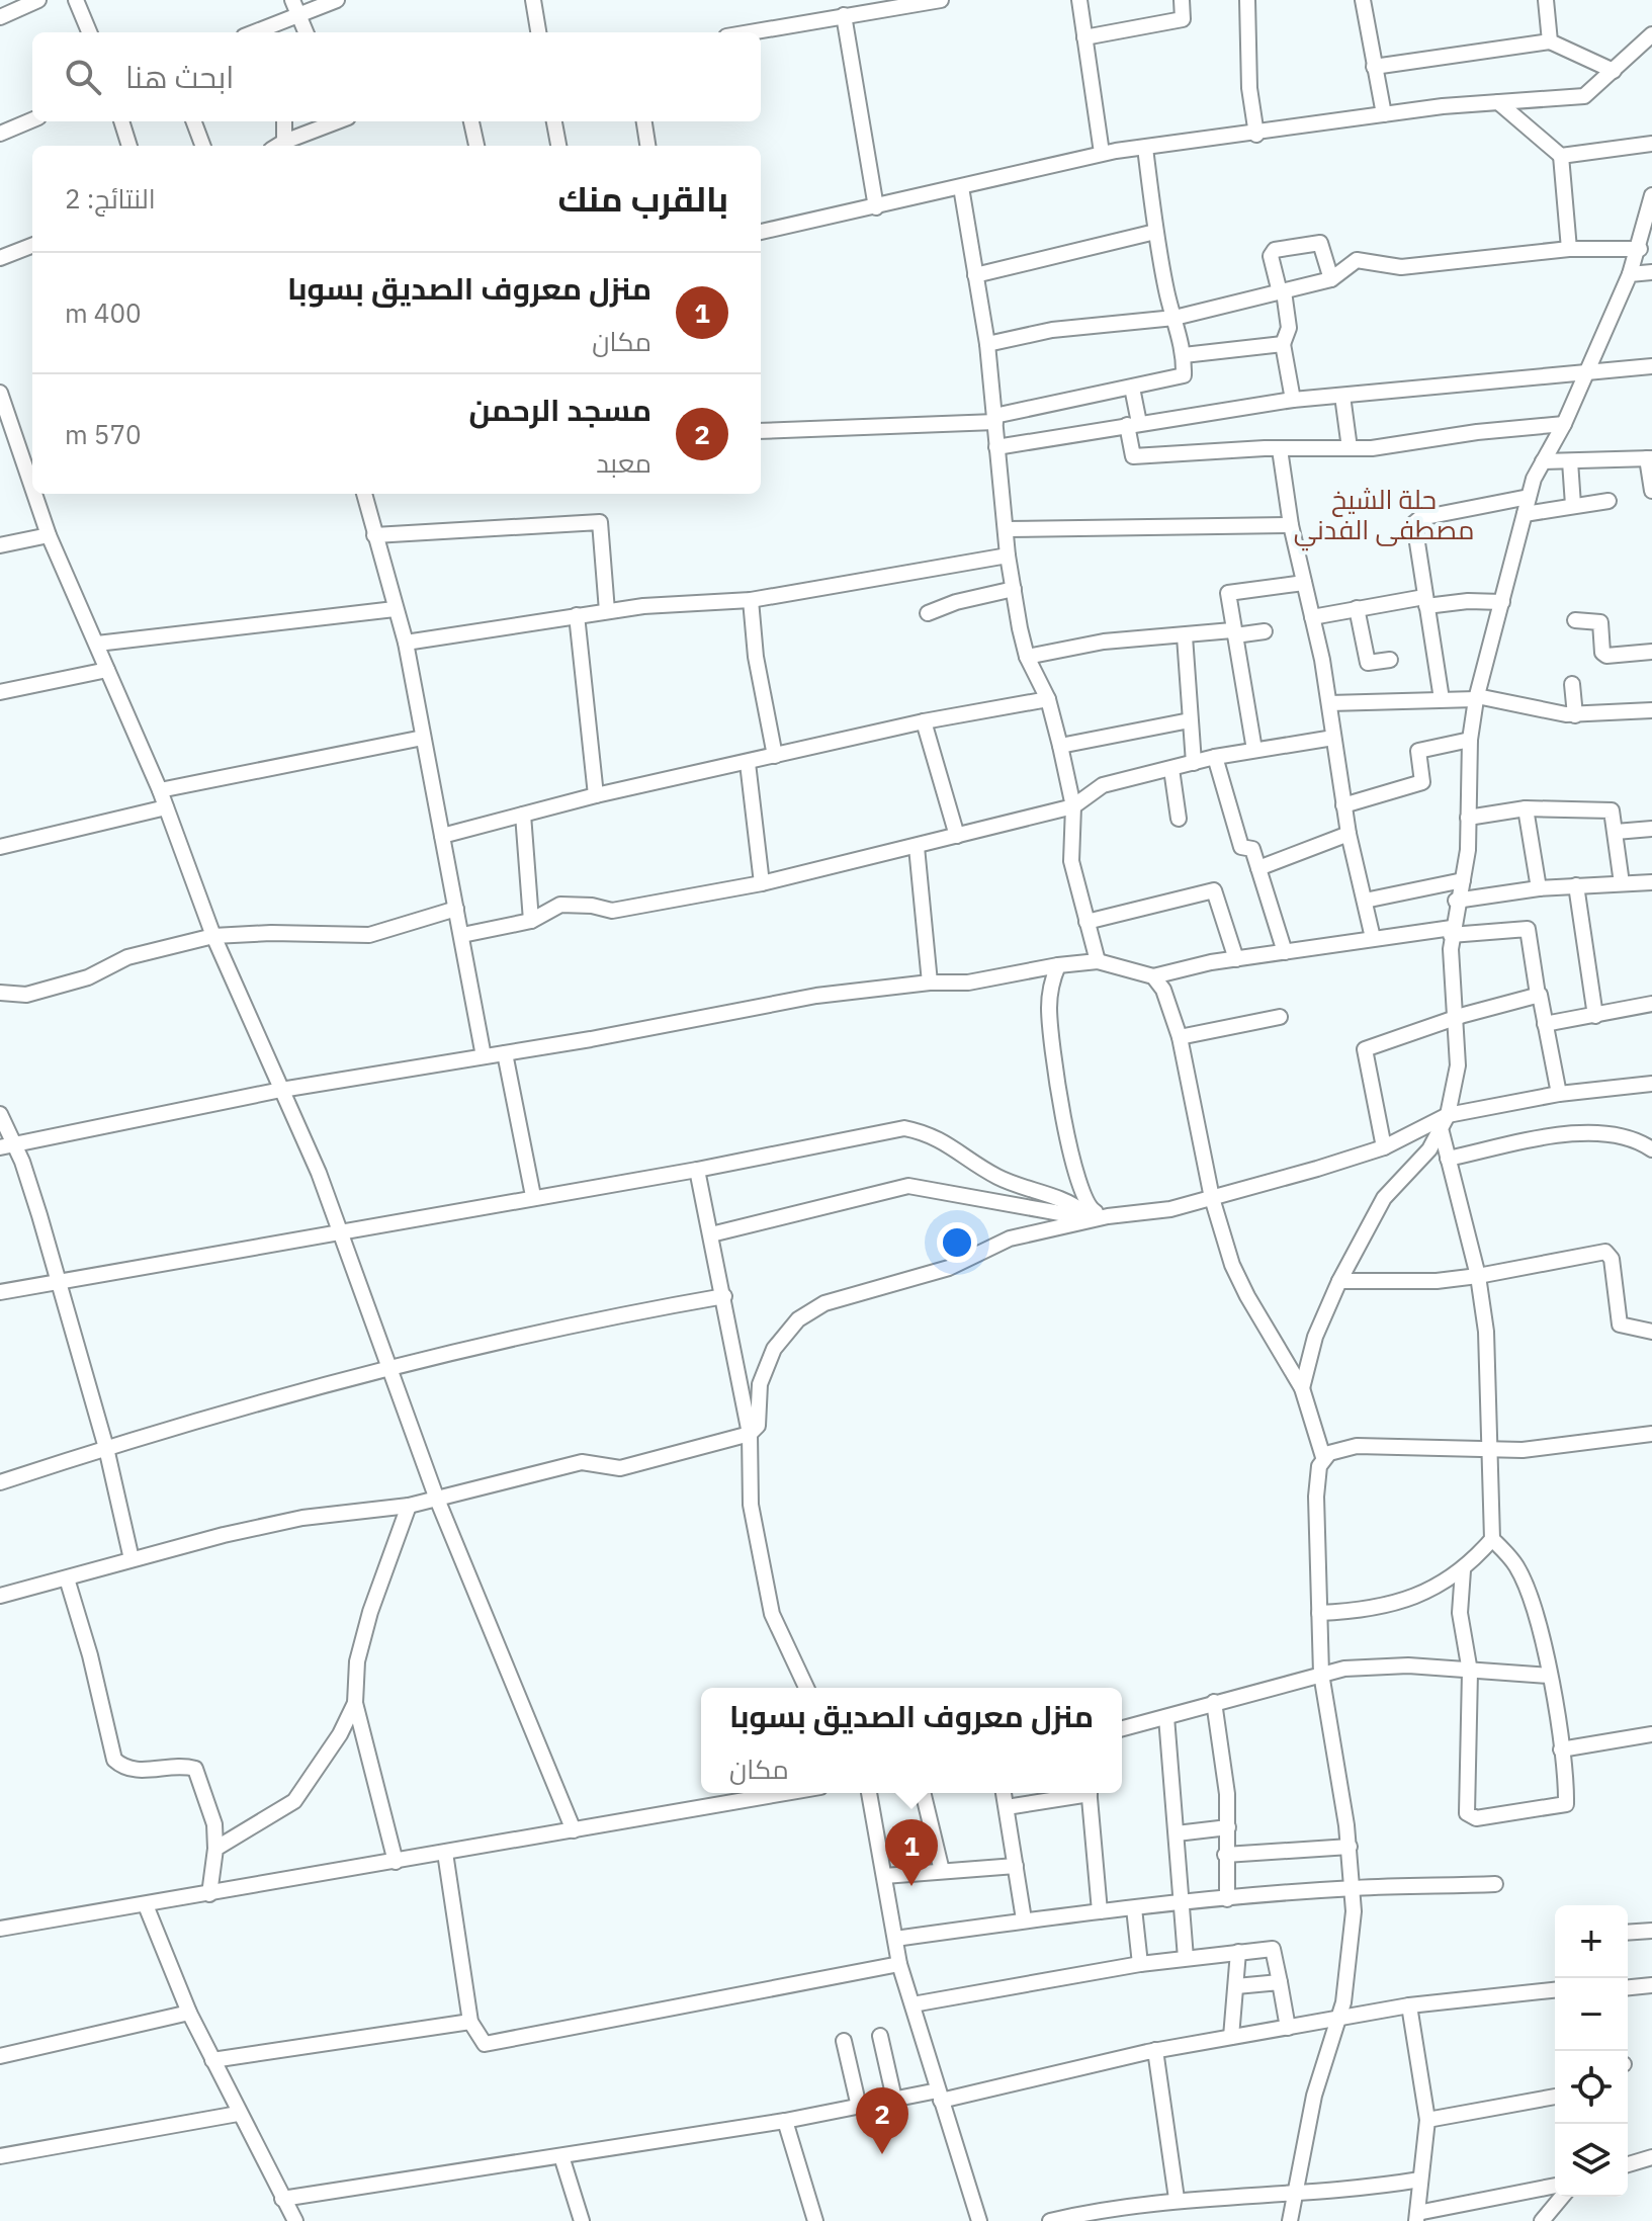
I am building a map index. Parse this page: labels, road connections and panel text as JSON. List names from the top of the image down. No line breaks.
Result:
{"districts":["حلة الشيخ مصطفى الفدني"],"page":{"search":"ابحث هنا","heading":["بالقرب منك","النتائج: 2"],"list":[{"mark":"1","name":"منزل معروف الصديق بسوبا","note":"مكان","value":"400 m"},{"mark":"2","name":"مسجد الرحمن","note":"معبد","value":"570 m"}],"popup":["منزل معروف الصديق بسوبا","مكان"],"pins":["1","2"],"map_buttons":["+","−"]}}
